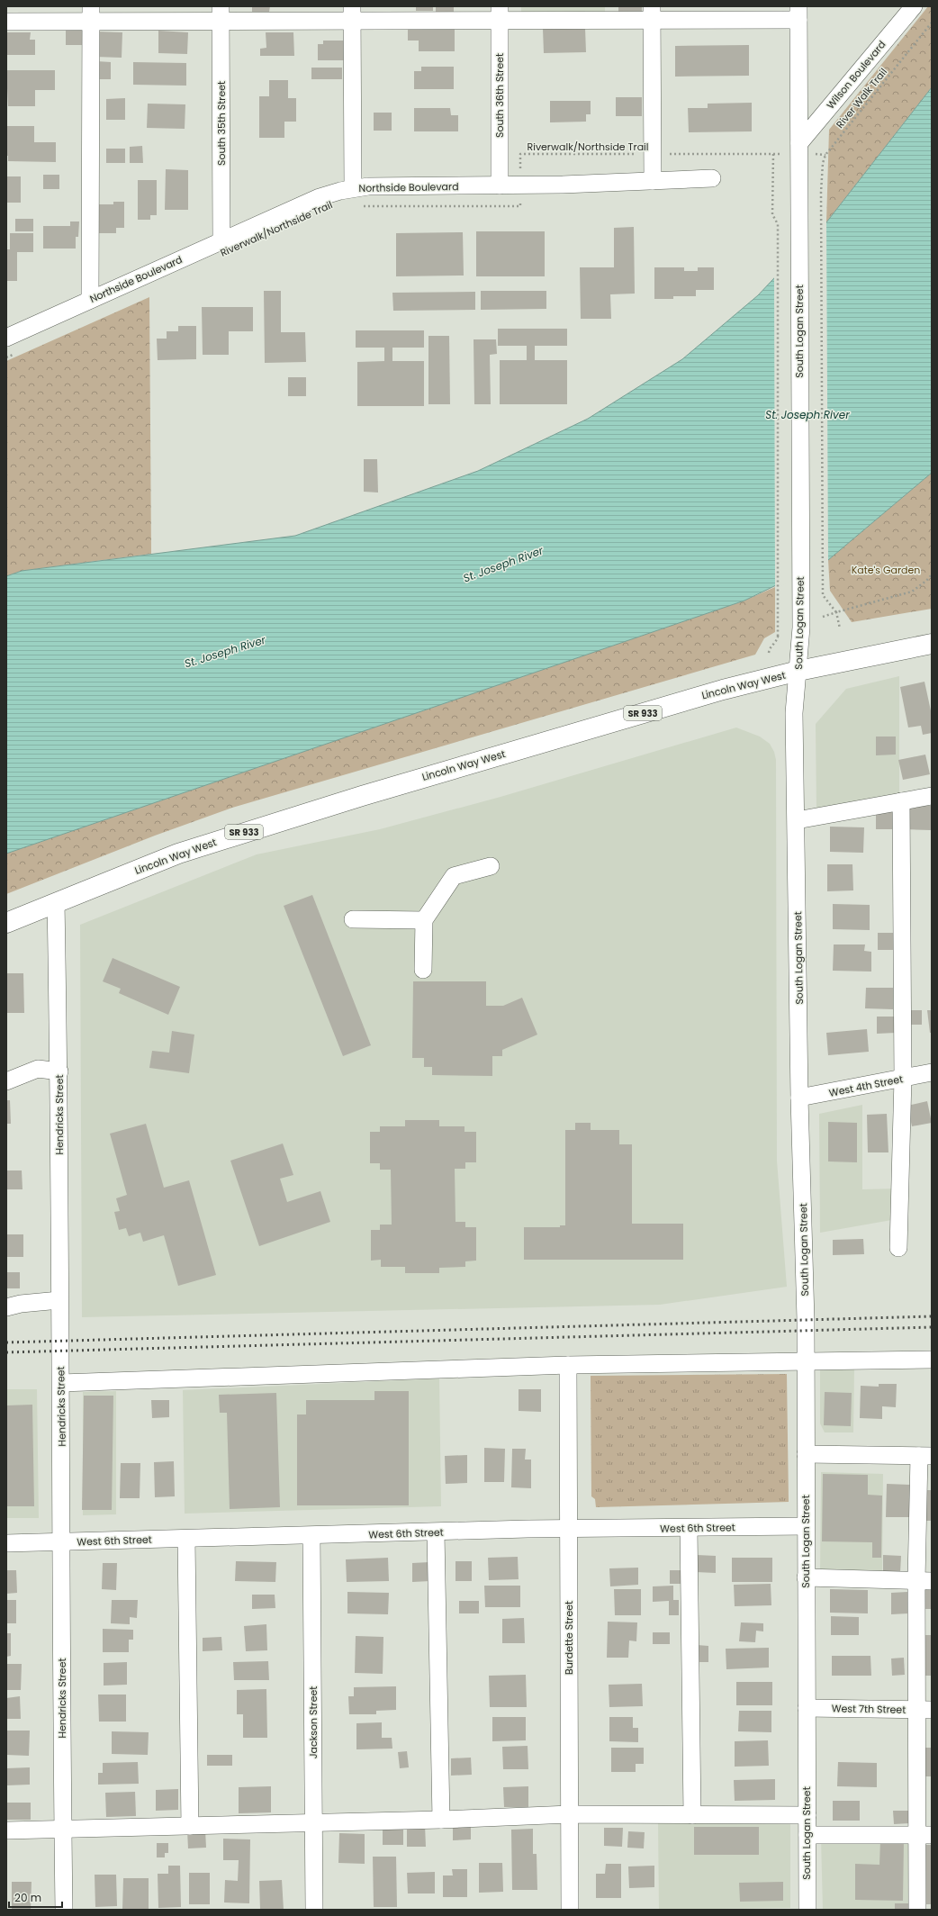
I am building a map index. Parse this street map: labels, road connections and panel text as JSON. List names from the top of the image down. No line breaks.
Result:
{"streets":{"main road":["Lincoln Way West","SR 933"],"street":["Wilson Boulevard","South 36th Street","South 35th Street","Northside Boulevard","South Logan Street","West 4th Street","Hendricks Street","West 6th Street","Burdette Street","West 7th Street","Jackson Street"],"path":["River Walk Trail","Riverwalk/Northside Trail"]},"crossings":[["Wilson Boulevard","South Logan Street"],["South 36th Street","Northside Boulevard"],["South 35th Street","Northside Boulevard"],["Riverwalk/Northside Trail","Northside Boulevard"],["South Logan Street","Lincoln Way West"],["South Logan Street","West 4th Street"],["South Logan Street","West 6th Street"],["South Logan Street","West 7th Street"],["Lincoln Way West","Hendricks Street"],["Hendricks Street","West 6th Street"],["West 6th Street","Burdette Street"],["West 6th Street","Jackson Street"]],"water":["St. Joseph River"],"parks":["Kate's Garden"],"scale_bar":"20 m"}
